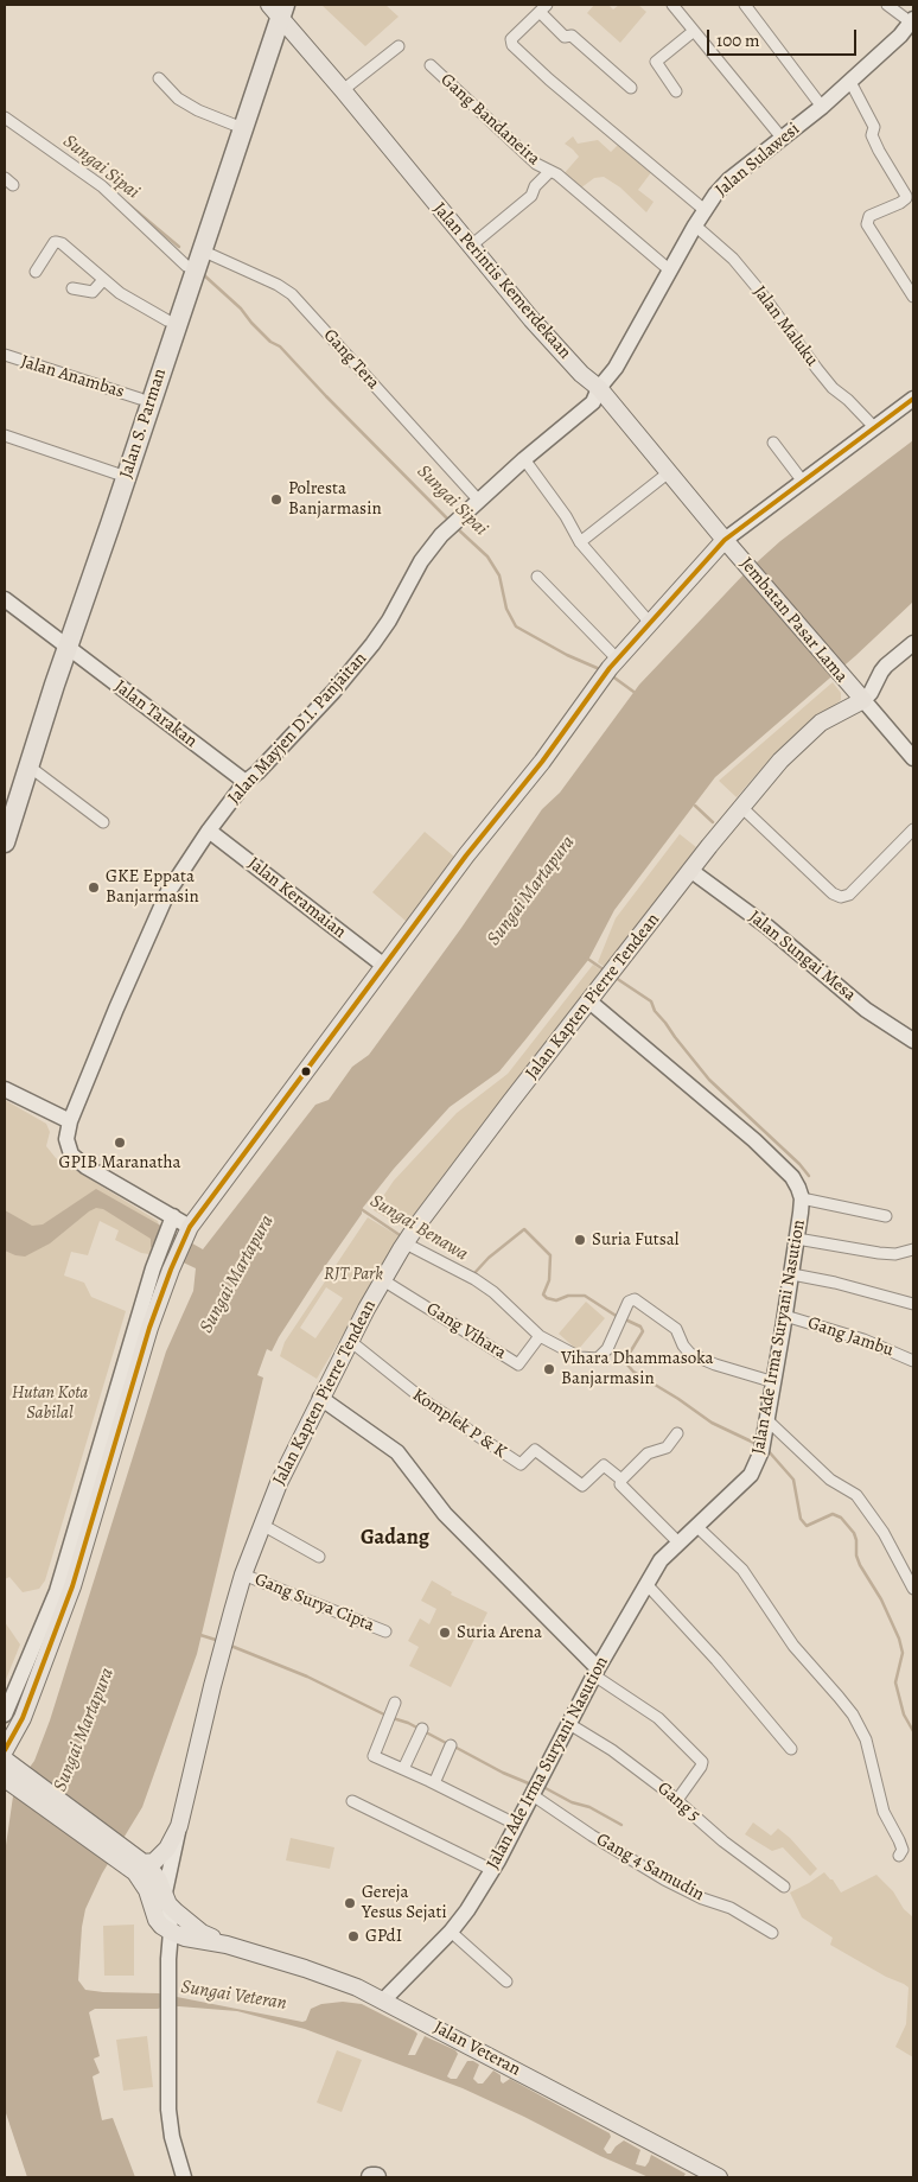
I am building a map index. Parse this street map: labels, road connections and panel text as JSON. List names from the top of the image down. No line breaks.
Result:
{"streets":{"highway":["Jalan S. Parman"],"main road":["Jalan Sulawesi","Jalan Perintis Kemerdekaan","Jembatan Pasar Lama","Jalan Tarakan","Jalan Mayjen D.I. Panjaitan","Jalan Keramaian","Jalan Sungai Mesa","Jalan Kapten Pierre Tendean","Jalan Ade Irma Suryani Nasution","Jalan Veteran"],"street":["Gang Bandaneira","Jalan Maluku","Gang Tera","Jalan Anambas","Gang Vihara","Gang Jambu","Komplek P & K","Gang Surya Cipta","Gang 5","Gang 4 Samudin"]},"crossings":[["Gang Bandaneira","Jalan Sulawesi"],["Gang Bandaneira","Jalan Perintis Kemerdekaan"],["Jalan Sulawesi","Jalan Perintis Kemerdekaan"],["Jalan Sulawesi","Jalan Maluku"],["Jalan Sulawesi","Jalan Mayjen D.I. Panjaitan"],["Jalan Perintis Kemerdekaan","Jalan S. Parman"],["Jalan Perintis Kemerdekaan","Jembatan Pasar Lama"],["Jalan Perintis Kemerdekaan","Jalan Mayjen D.I. Panjaitan"],["Gang Tera","Jalan S. Parman"],["Gang Tera","Jalan Mayjen D.I. Panjaitan"],["Jalan Anambas","Jalan S. Parman"],["Jalan S. Parman","Jalan Tarakan"],["Jembatan Pasar Lama","Jalan Kapten Pierre Tendean"],["Jalan Tarakan","Jalan Mayjen D.I. Panjaitan"],["Jalan Mayjen D.I. Panjaitan","Jalan Keramaian"],["Jalan Sungai Mesa","Jalan Kapten Pierre Tendean"],["Jalan Kapten Pierre Tendean","Gang Vihara"],["Jalan Kapten Pierre Tendean","Jalan Ade Irma Suryani Nasution"],["Jalan Kapten Pierre Tendean","Komplek P & K"],["Jalan Kapten Pierre Tendean","Gang Surya Cipta"],["Jalan Ade Irma Suryani Nasution","Gang Jambu"],["Jalan Ade Irma Suryani Nasution","Gang 5"],["Jalan Ade Irma Suryani Nasution","Gang 4 Samudin"],["Jalan Ade Irma Suryani Nasution","Jalan Veteran"]],"districts":["Gadang"],"water":["Sungai Sipai","Sungai Martapura","Sungai Benawa","Sungai Veteran"],"parks":["RJT Park","Hutan Kota Sabilal"],"places":["Polresta Banjarmasin","GKE Eppata Banjarmasin","GPIB Maranatha","Suria Futsal","Vihara Dhammasoka Banjarmasin","Suria Arena","Gereja Yesus Sejati","GPdI"],"scale_bar":"100 m"}
